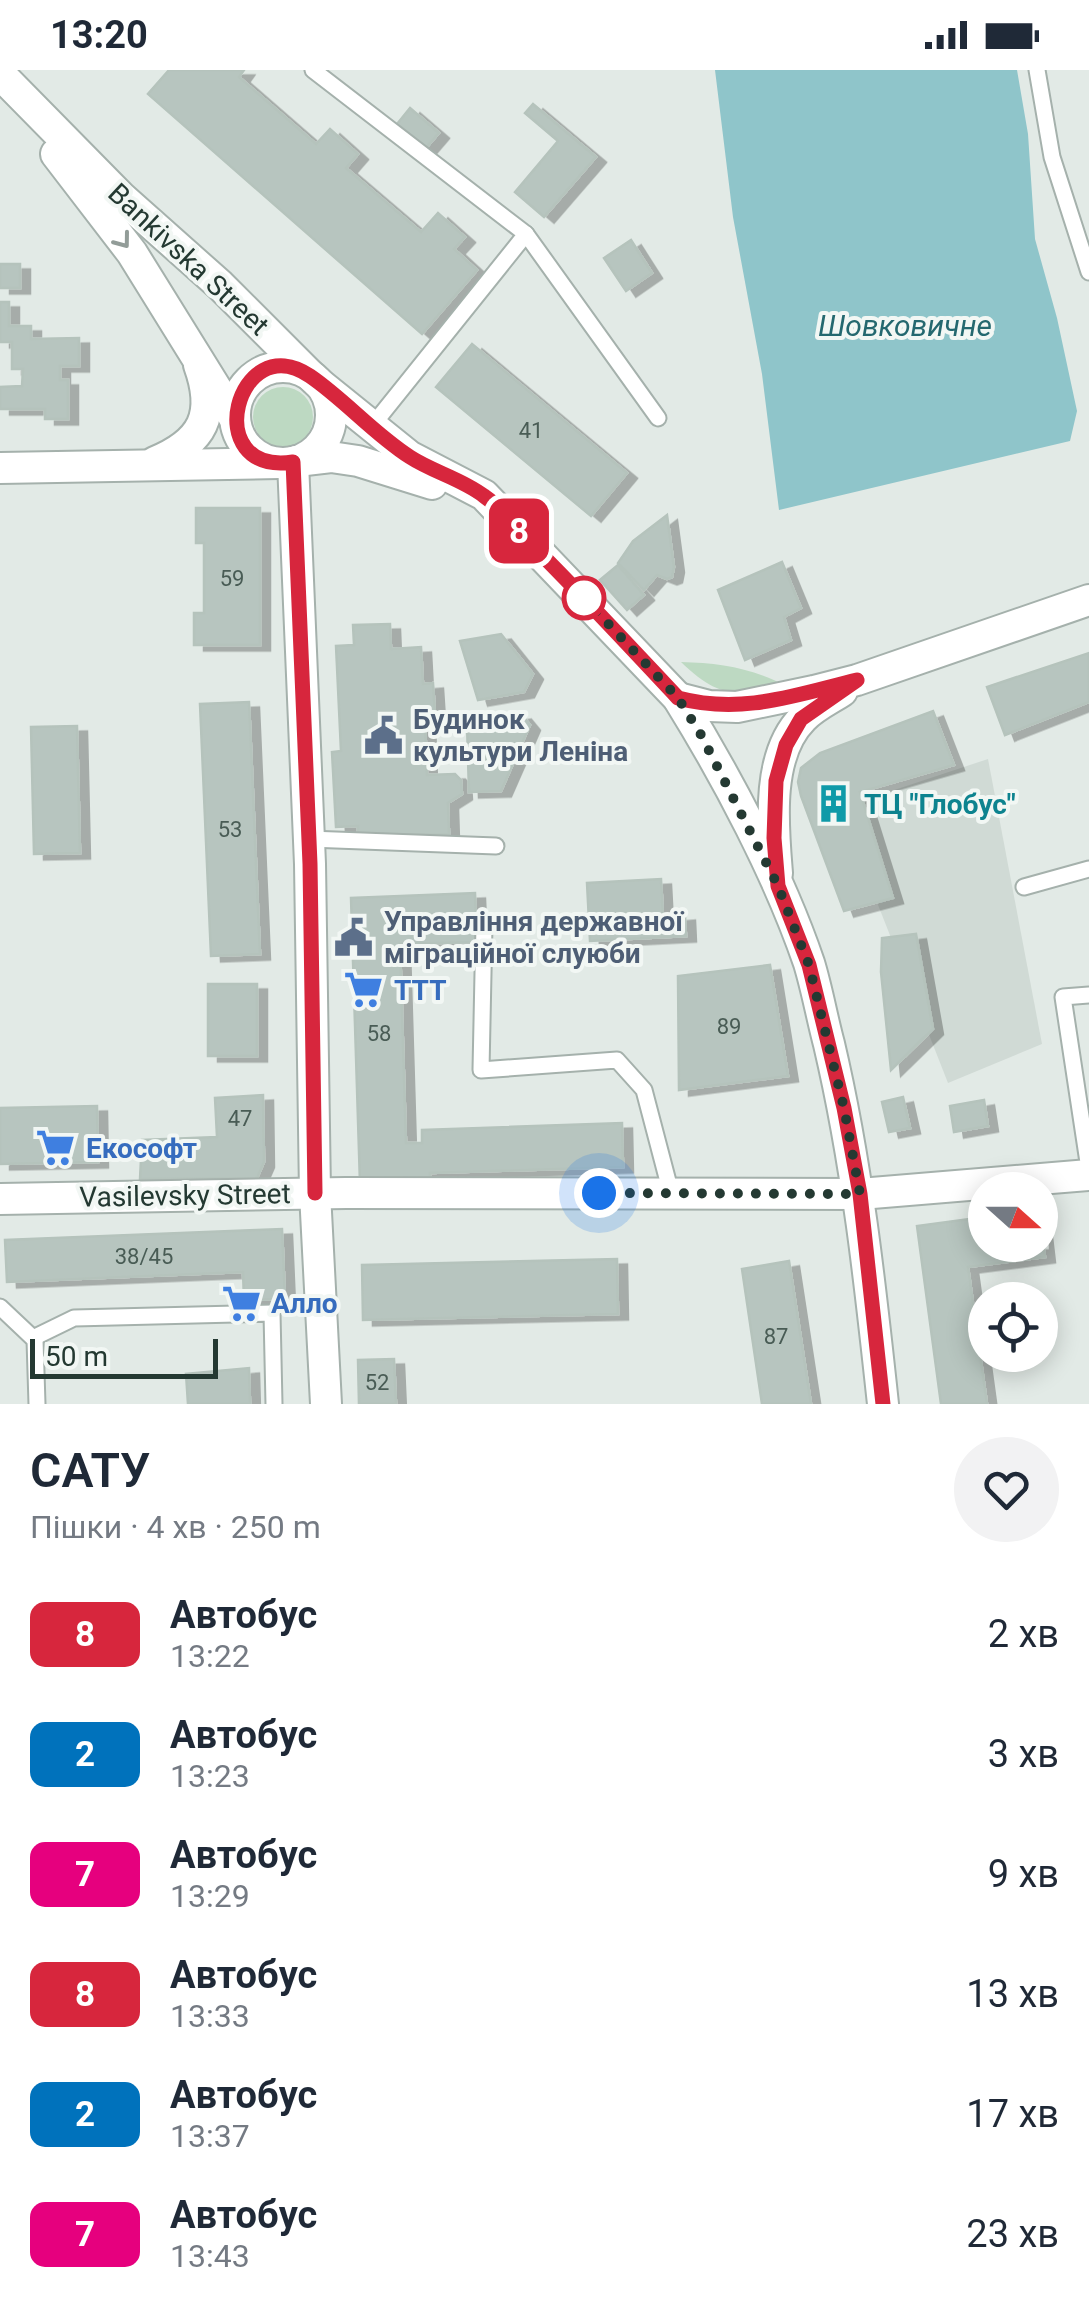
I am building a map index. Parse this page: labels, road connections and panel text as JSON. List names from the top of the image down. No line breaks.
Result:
{"streets":{"street":["Bankivska Street","Vasilevsky Street"]},"crossings":[["Bankivska Street","Vasilevsky Street"]],"water":["Шовковичне"],"places":{"public building":["Будинок культури Леніна","Управління державної міграційної слуюби"],"building":["ТЦ \"Глобус\""],"supermarket":["ТТТ","Екософт","Алло"]},"lines":["bus line 8"],"house_numbers":["41","59","53","89","58","47","38/45","87","52"],"scale_bar":"50 m","north":"right","page":{"status":"13:20","on_map":"8","scale":"50 m","heading":["САТУ","Пішки · 4 хв · 250 m"],"list":[{"mark":"8","name":"Автобус","note":"13:22","value":"2 хв"},{"mark":"2","name":"Автобус","note":"13:23","value":"3 хв"},{"mark":"7","name":"Автобус","note":"13:29","value":"9 хв"},{"mark":"8","name":"Автобус","note":"13:33","value":"13 хв"},{"mark":"2","name":"Автобус","note":"13:37","value":"17 хв"},{"mark":"7","name":"Автобус","note":"13:43","value":"23 хв"}]}}
